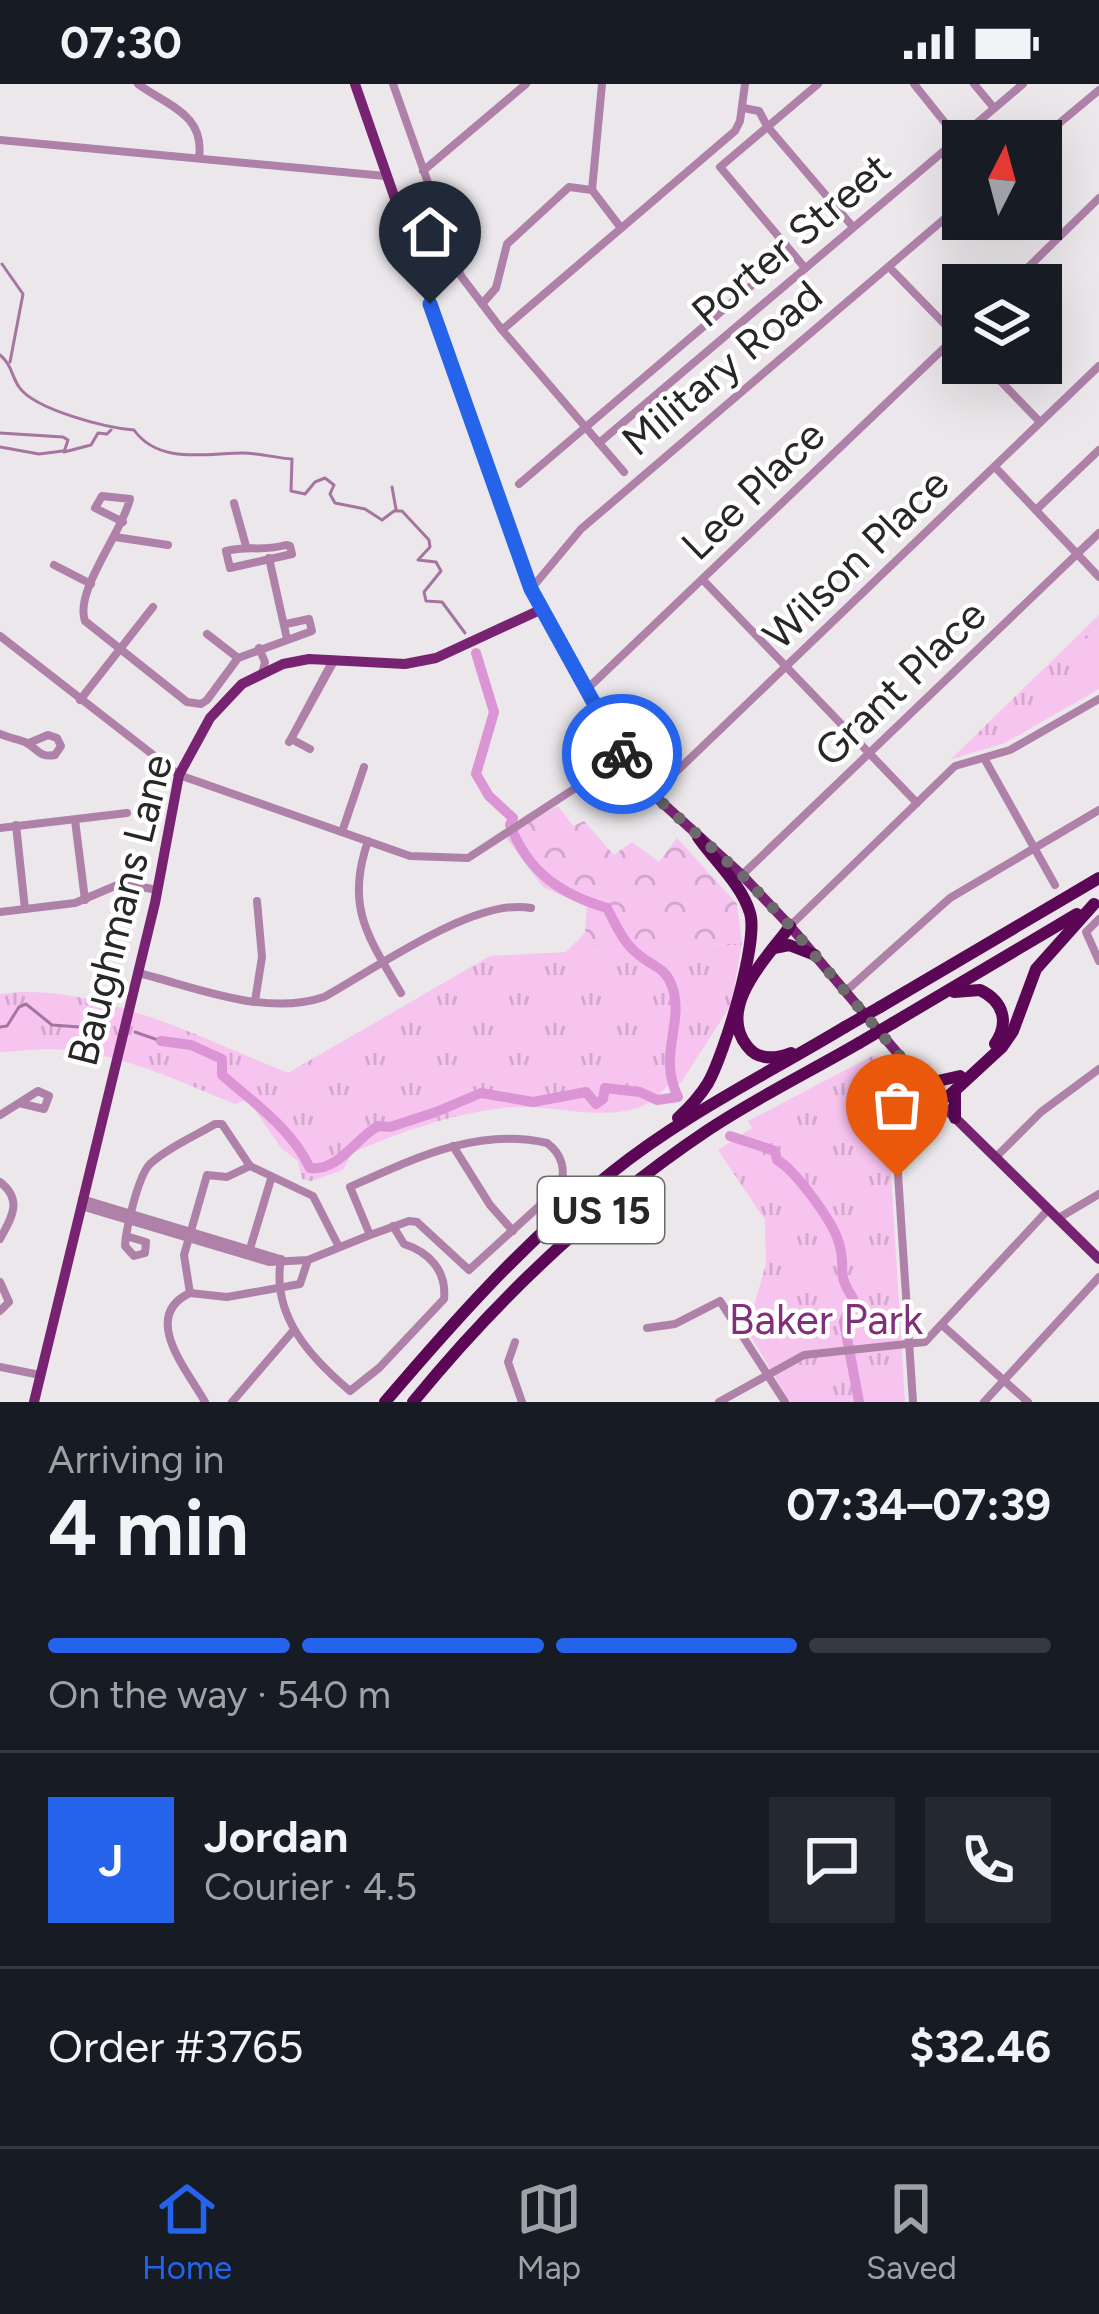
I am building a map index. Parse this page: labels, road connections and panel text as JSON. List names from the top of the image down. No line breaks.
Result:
{"streets":{"highway":["US 15"],"main road":["Baughmans Lane"],"street":["Porter Street","Military Road","Lee Place","Wilson Place","Grant Place"]},"parks":["Baker Park"],"north":"top","page":{"status":"07:30","heading":["4 min","Arriving in","07:34–07:39"],"panel":["Jordan","Courier · 4.5","Order #3765","$32.46"],"bar":"On the way · 540 m","round":"J","tabs":["Home","Map","Saved"]}}
